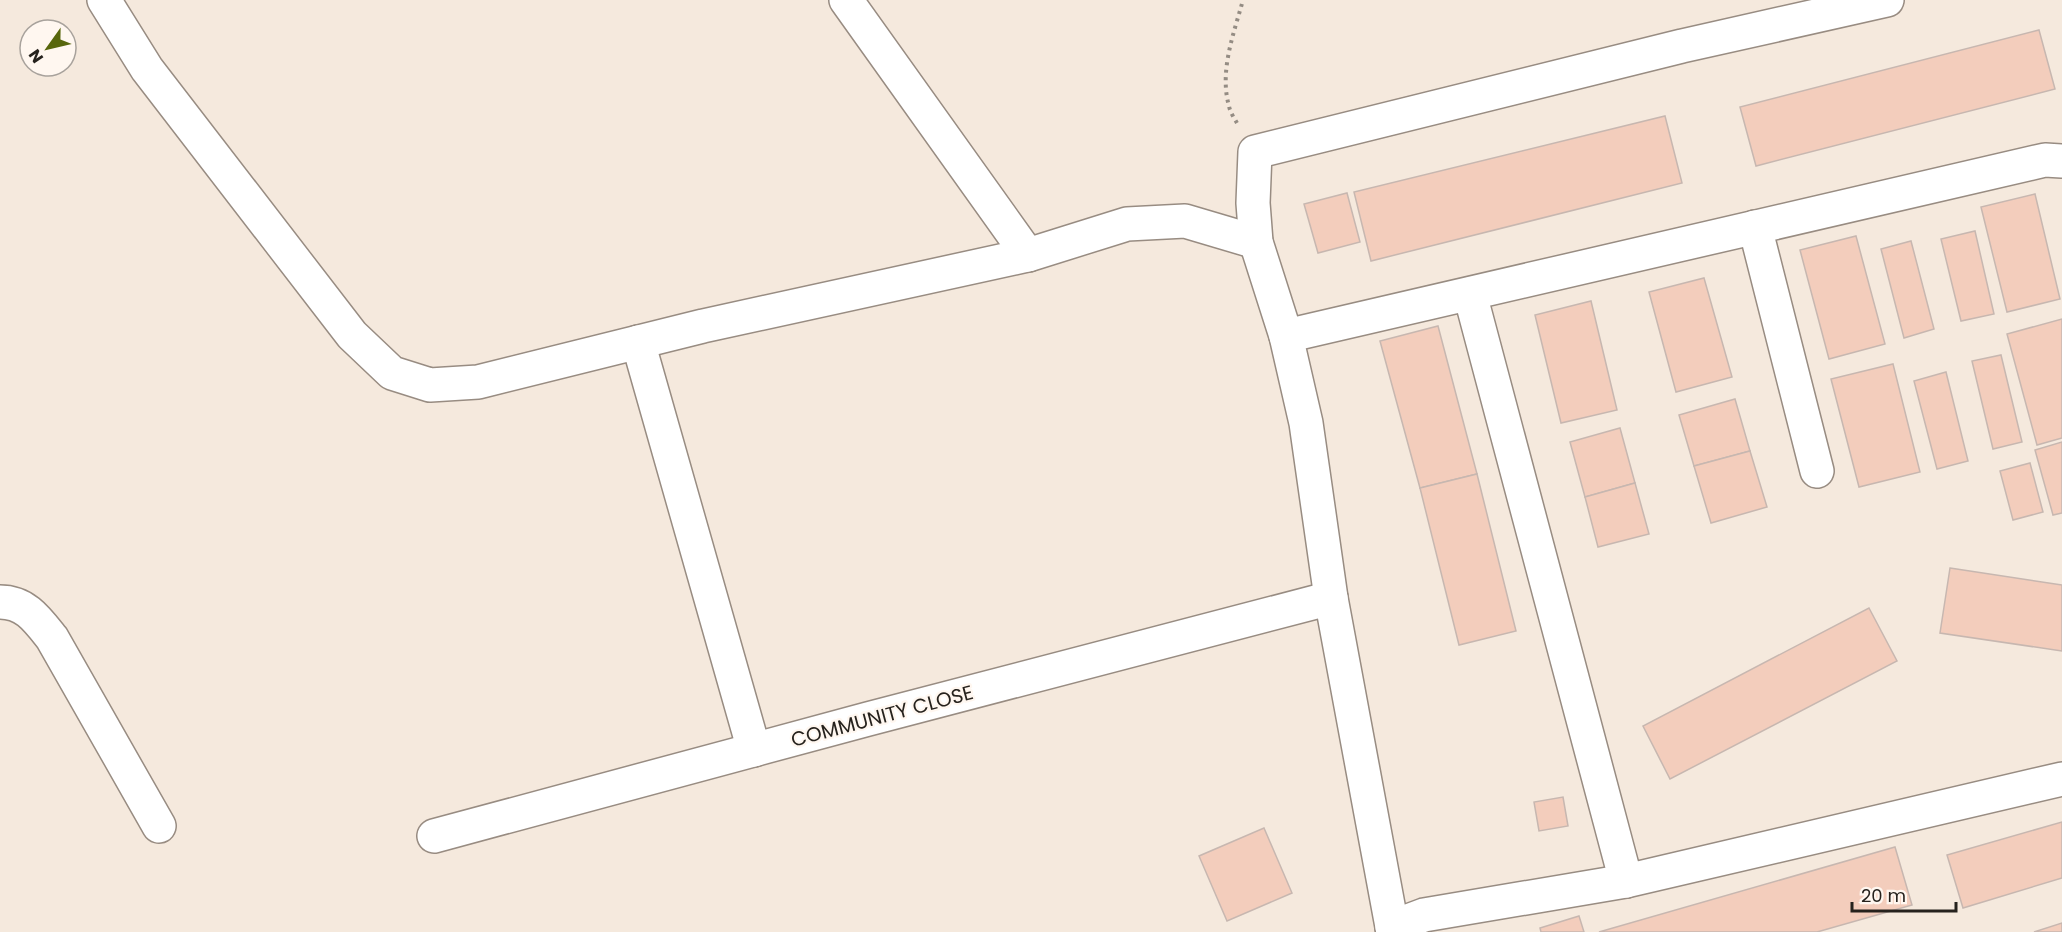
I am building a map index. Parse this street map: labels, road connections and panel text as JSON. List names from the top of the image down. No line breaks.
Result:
{"streets":{"street":["COMMUNITY CLOSE"]},"scale_bar":"20 m","north":"bottom left"}
